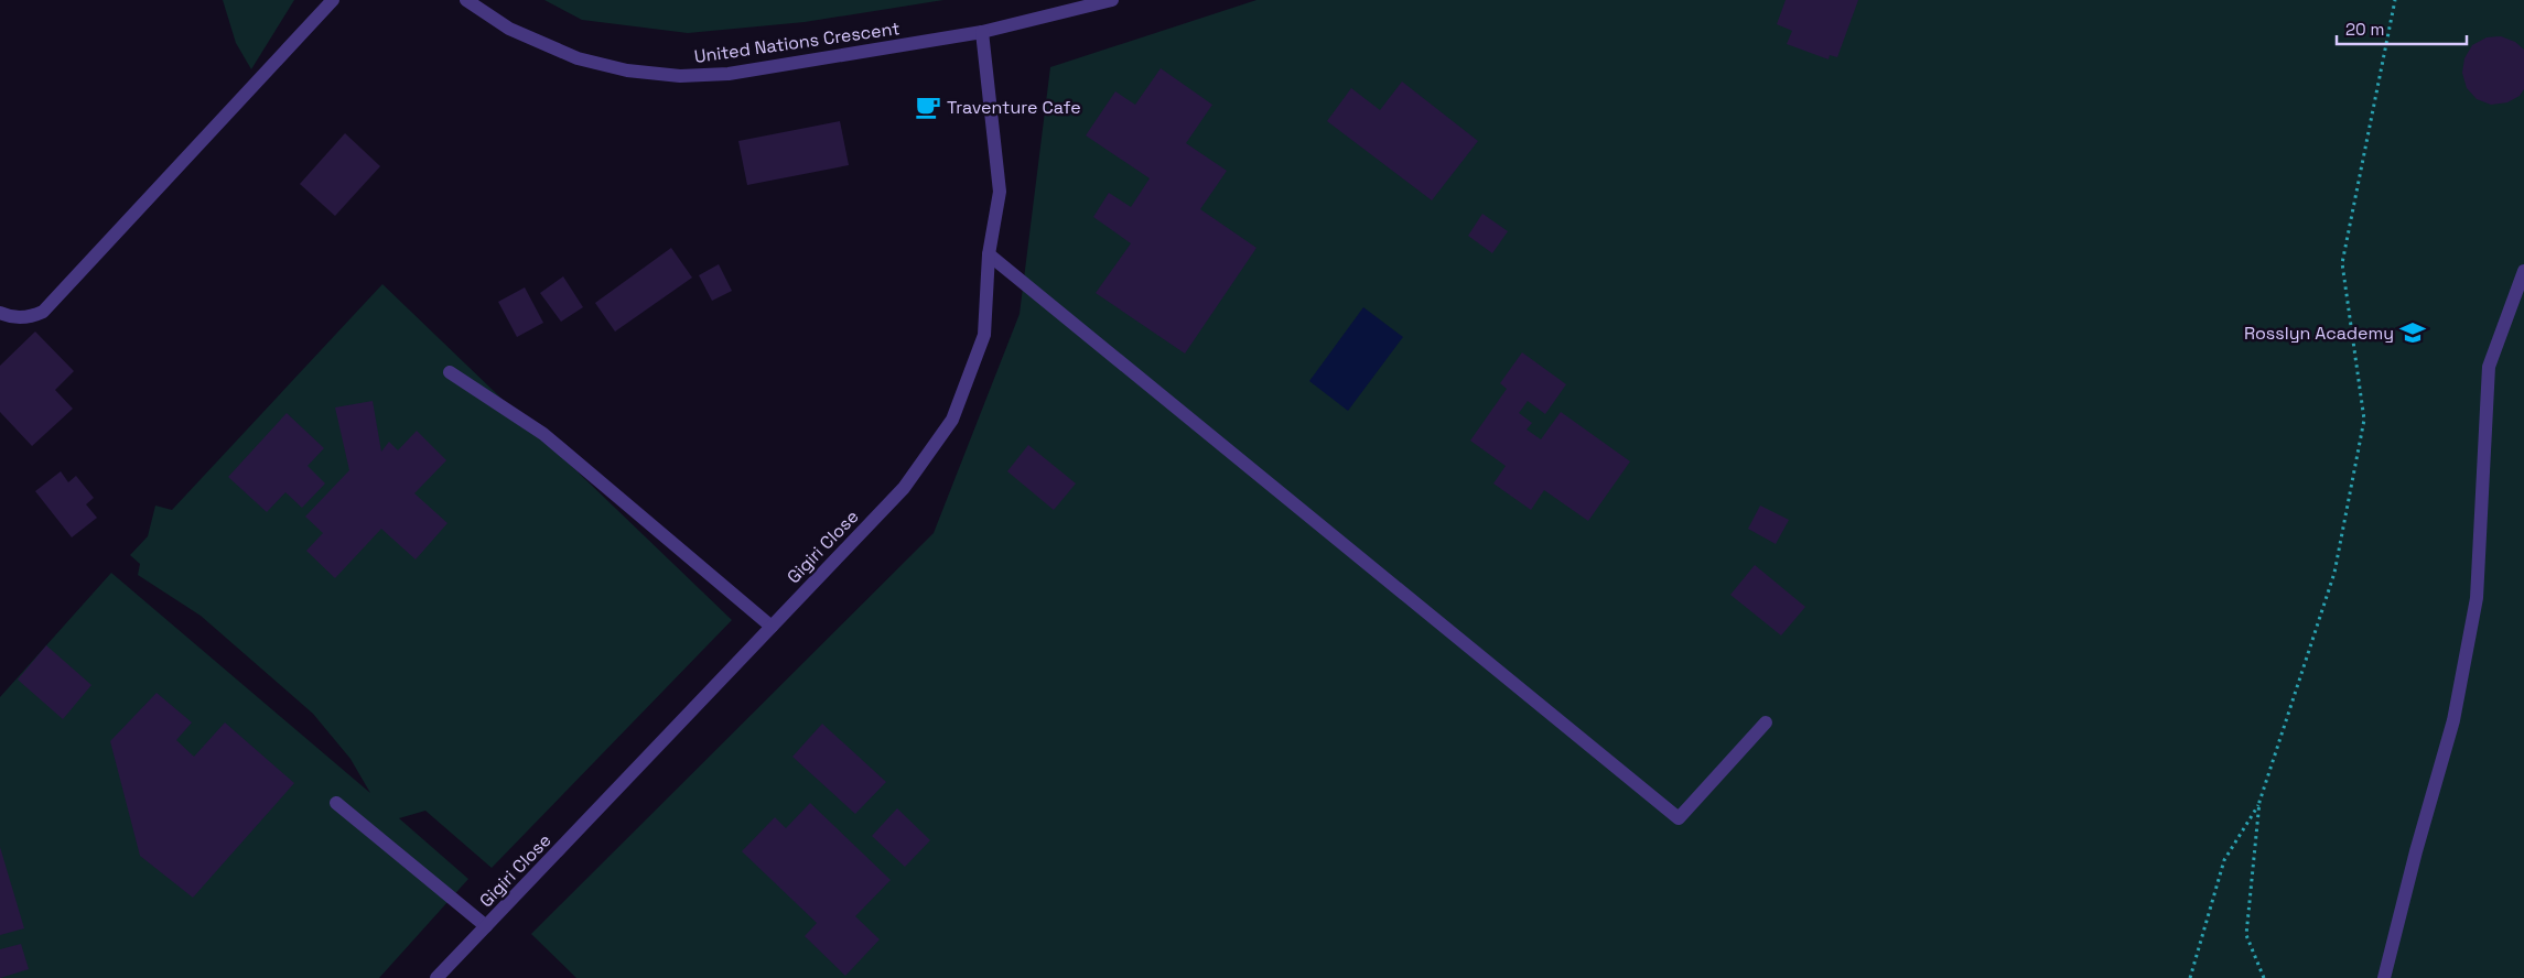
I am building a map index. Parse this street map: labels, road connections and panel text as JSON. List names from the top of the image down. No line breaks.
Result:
{"streets":{"street":["United Nations Crescent","Gigiri Close"]},"crossings":[["United Nations Crescent","Gigiri Close"]],"places":{"cafe":["Traventure Cafe"],"school or university":["Rosslyn Academy"]},"scale_bar":"20 m"}
